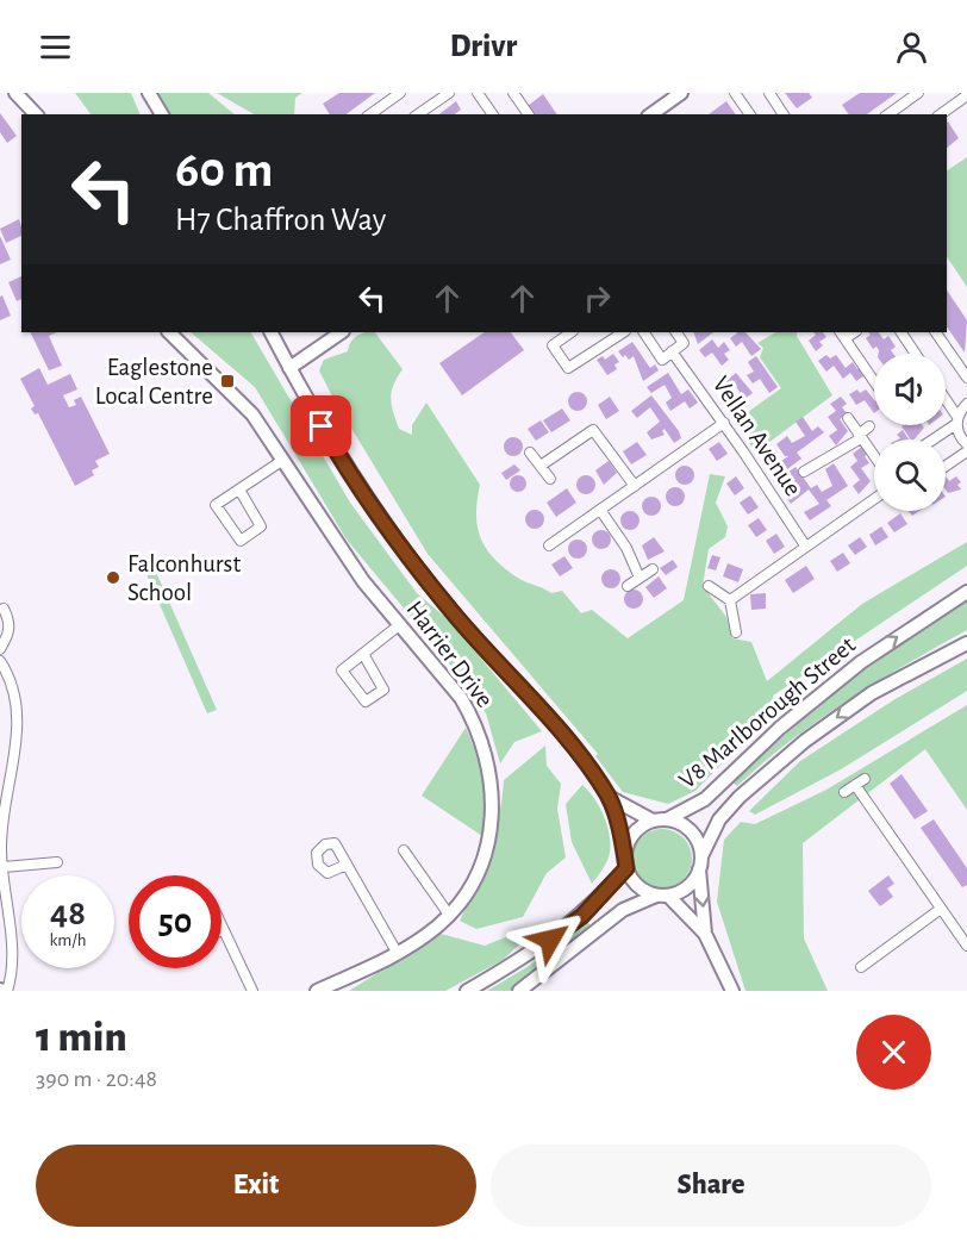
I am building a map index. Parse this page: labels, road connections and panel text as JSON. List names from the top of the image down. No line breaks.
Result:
{"streets":{"street":["Vellan Avenue","Harrier Drive","V8 Marlborough Street"]},"places":{"transit":["Eaglestone Local Centre"],"other":["Falconhurst School"]},"page":{"header":"Drivr","turn":["60 m","H7 Chaffron Way"],"speed":"48 km/h","limit":"50","heading":["1 min","390 m · 20:48"],"buttons":["Exit","Share"]}}
